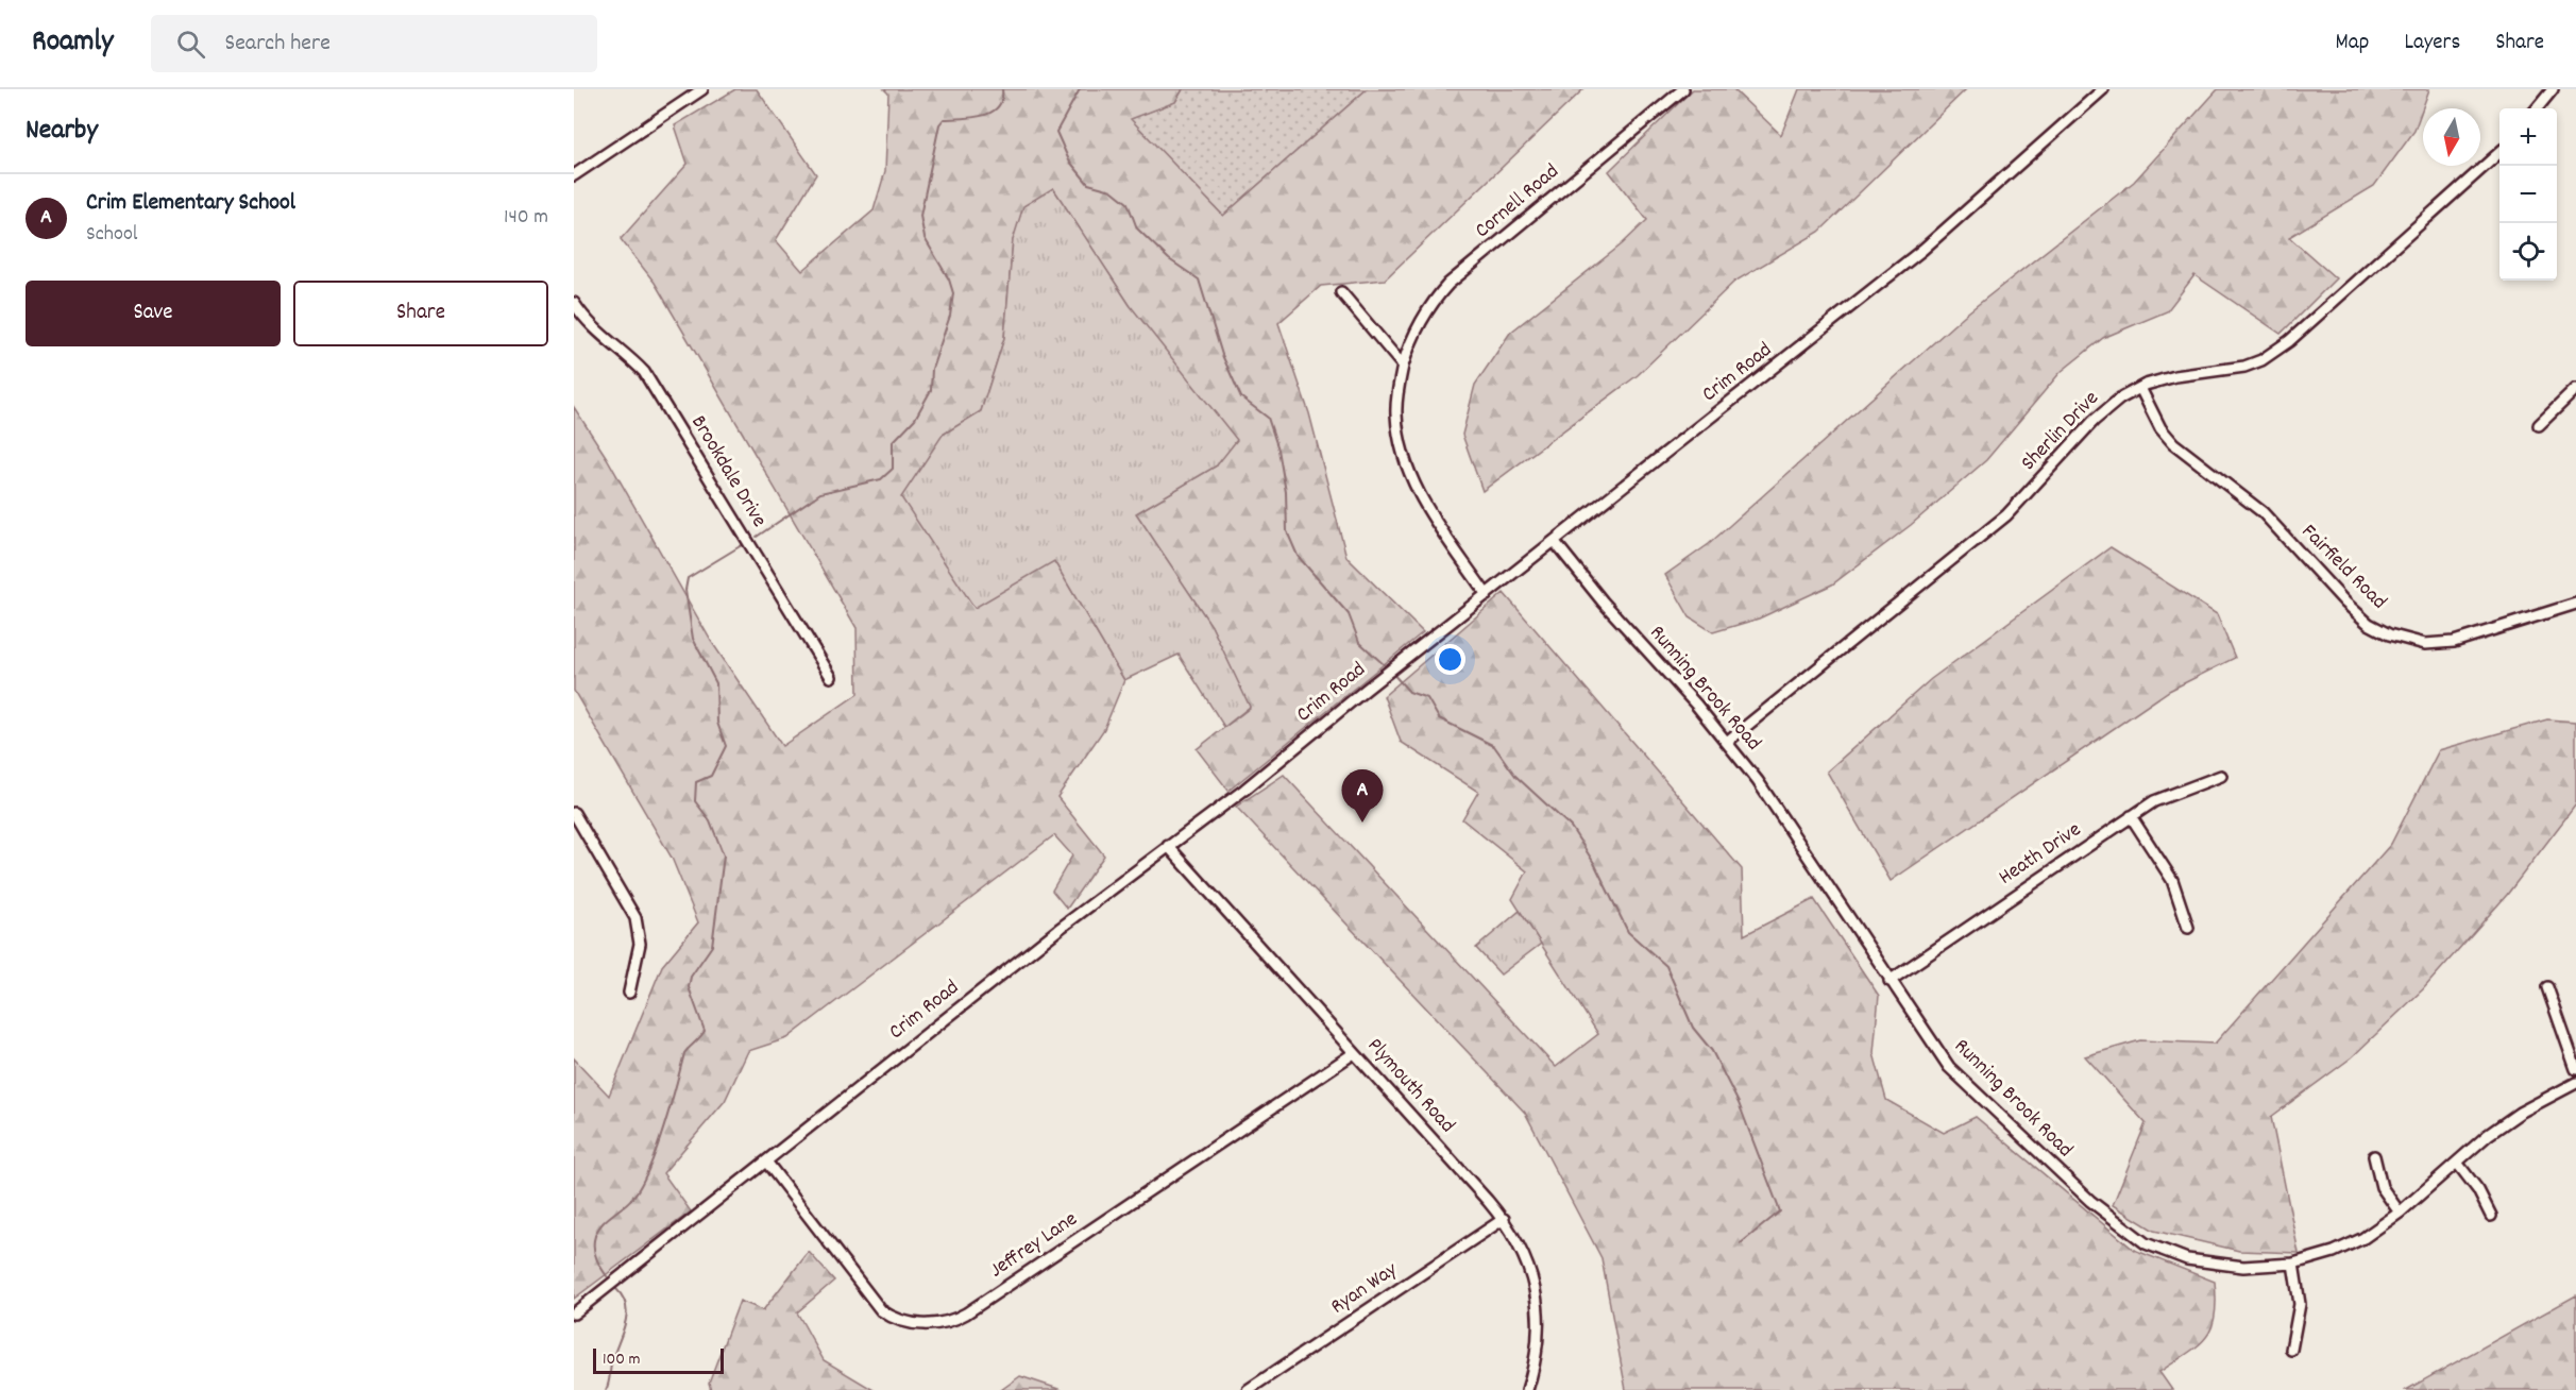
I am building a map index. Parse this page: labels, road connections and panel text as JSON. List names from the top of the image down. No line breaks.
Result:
{"streets":{"street":["Cornell Road","Crim Road","Sherlin Drive","Brookdale Drive","Fairfield Road","Running Brook Road","Heath Drive","Plymouth Road","Jeffrey Lane","Ryan Way"]},"crossings":[["Cornell Road","Crim Road"],["Crim Road","Running Brook Road"],["Crim Road","Plymouth Road"],["Crim Road","Jeffrey Lane"],["Sherlin Drive","Fairfield Road"],["Sherlin Drive","Running Brook Road"],["Running Brook Road","Heath Drive"],["Plymouth Road","Jeffrey Lane"],["Plymouth Road","Ryan Way"]],"scale_bar":"100 m","north":"bottom","page":{"header":"Roamly","search":"Search here","nav":["Map","Layers","Share"],"heading":"Nearby","map_buttons":["+","−"],"list":[{"mark":"A","name":"Crim Elementary School","note":"School","value":"140 m"}],"buttons":["Save","Share"],"pins":"A","scale":"100 m"}}
